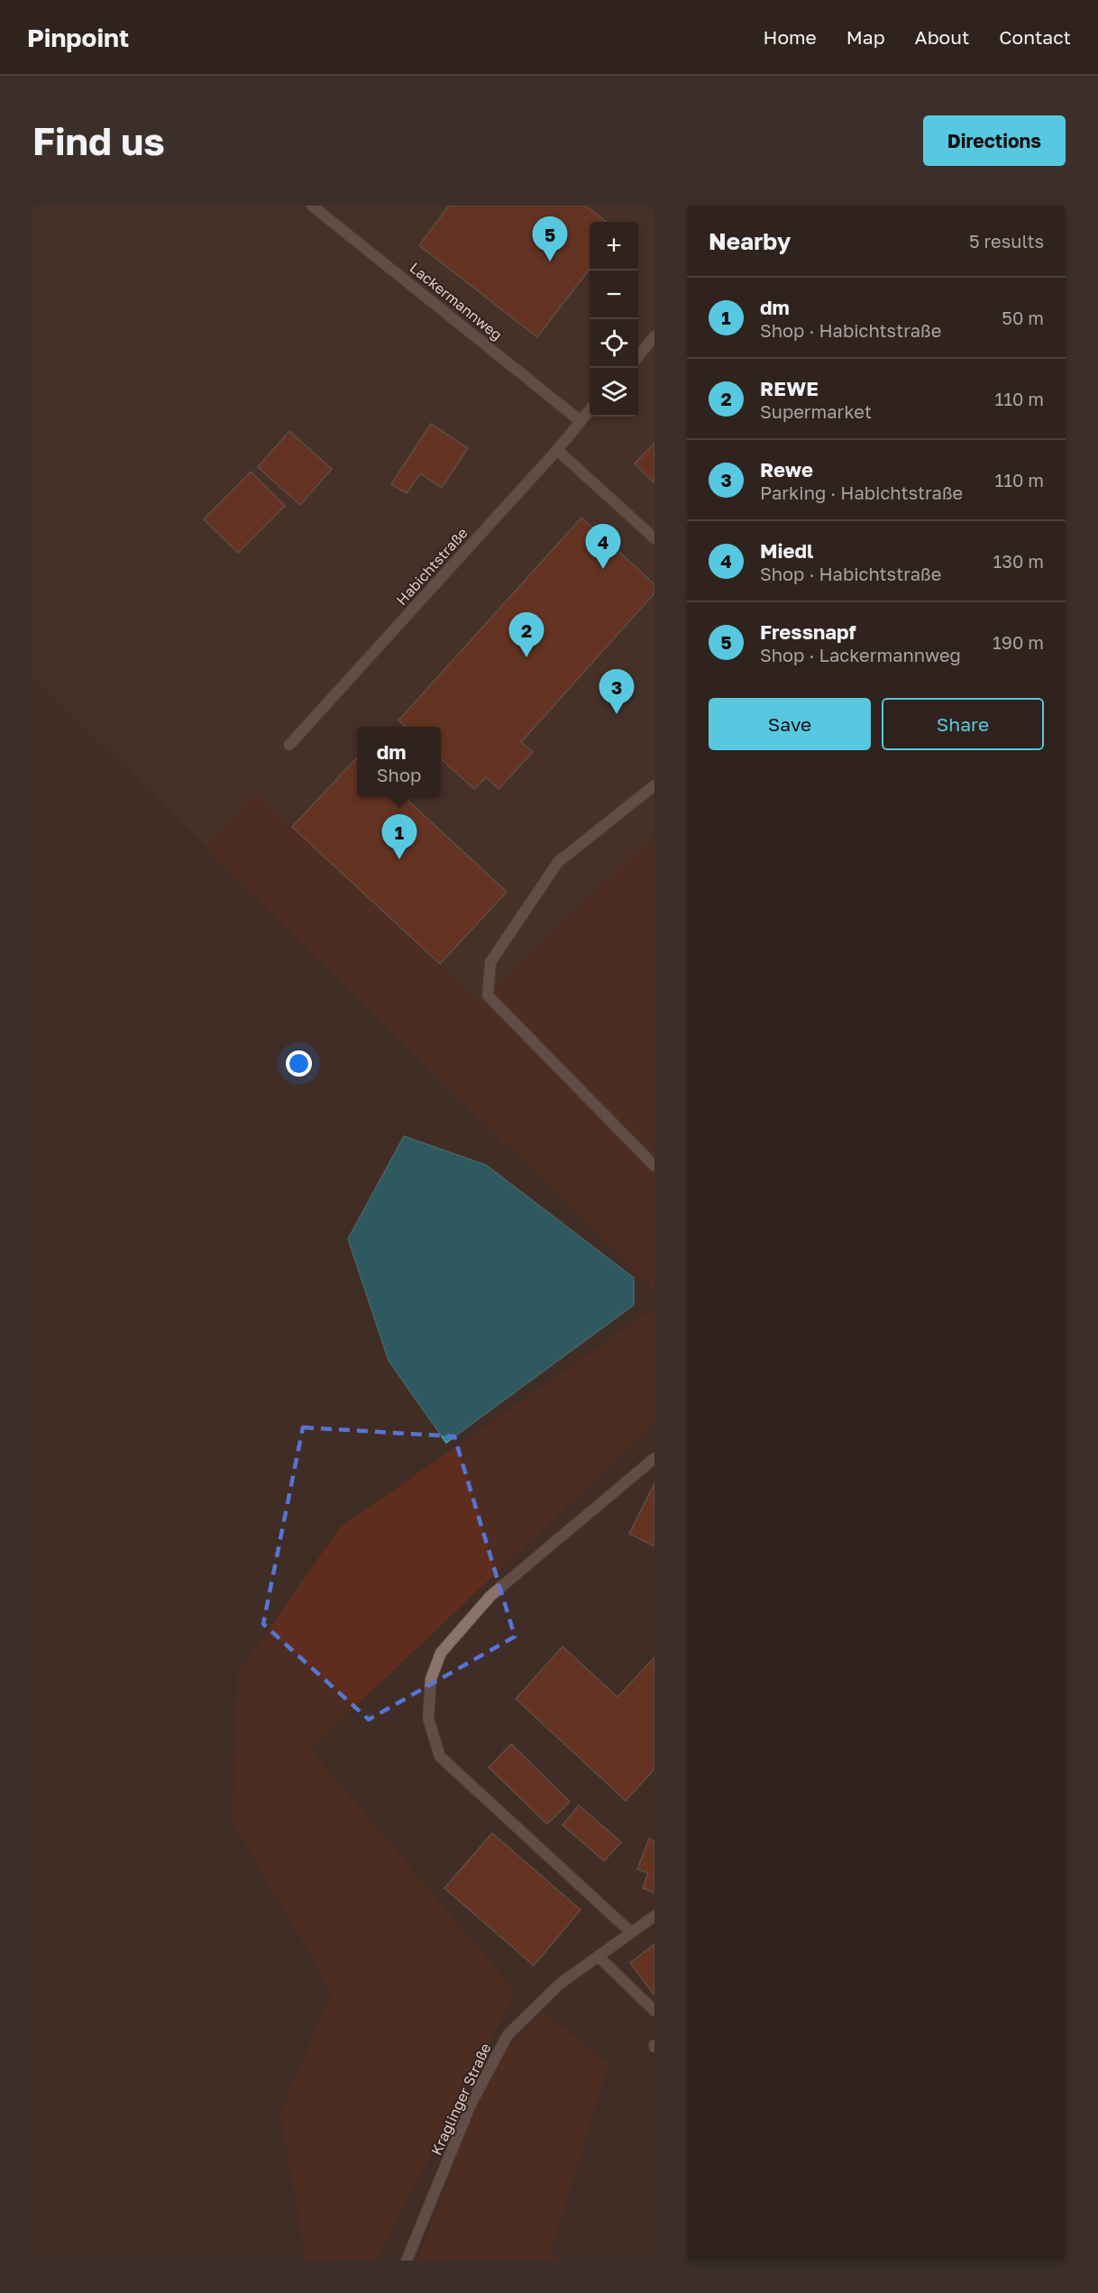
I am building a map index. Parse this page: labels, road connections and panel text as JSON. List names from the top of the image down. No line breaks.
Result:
{"streets":{"street":["Lackermannweg","Habichtstraße","Kraglinger Straße"]},"crossings":[["Lackermannweg","Habichtstraße"]],"page":{"header":"Pinpoint","nav":["Home","Map","About","Contact"],"buttons":["Directions",["Save","Share"]],"title":"Find us","heading":["Nearby","5 results"],"pins":["5","4","2","3","1"],"map_buttons":["+","−"],"list":[{"mark":"1","name":"dm","note":"Shop · Habichtstraße","value":"50 m"},{"mark":"2","name":"REWE","note":"Supermarket","value":"110 m"},{"mark":"3","name":"Rewe","note":"Parking · Habichtstraße","value":"110 m"},{"mark":"4","name":"Miedl","note":"Shop · Habichtstraße","value":"130 m"},{"mark":"5","name":"Fressnapf","note":"Shop · Lackermannweg","value":"190 m"}],"popup":["dm","Shop"]}}
